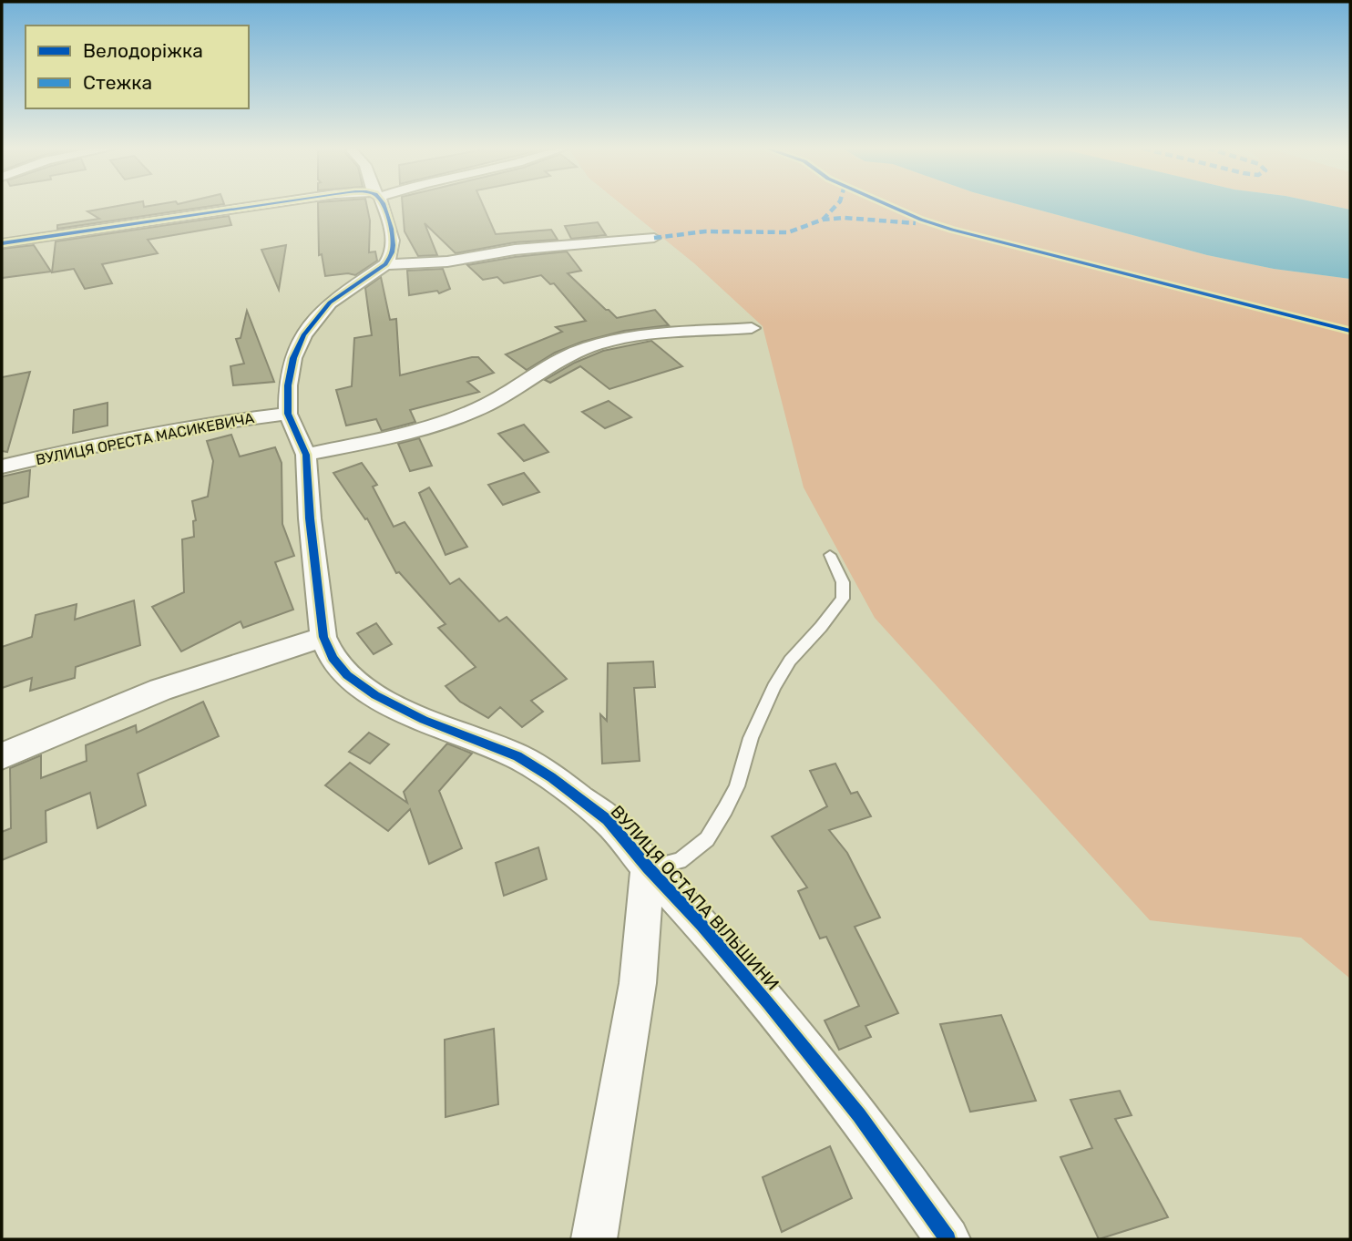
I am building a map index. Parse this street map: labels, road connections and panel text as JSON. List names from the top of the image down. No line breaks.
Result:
{"streets":{"street":["ВУЛИЦЯ ОРЕСТА МАСИКЕВИЧА","ВУЛИЦЯ ОСТАПА ВІЛЬШИНИ"]},"crossings":[["ВУЛИЦЯ ОРЕСТА МАСИКЕВИЧА","ВУЛИЦЯ ОСТАПА ВІЛЬШИНИ"]],"legend":["Велодоріжка","Стежка"]}
